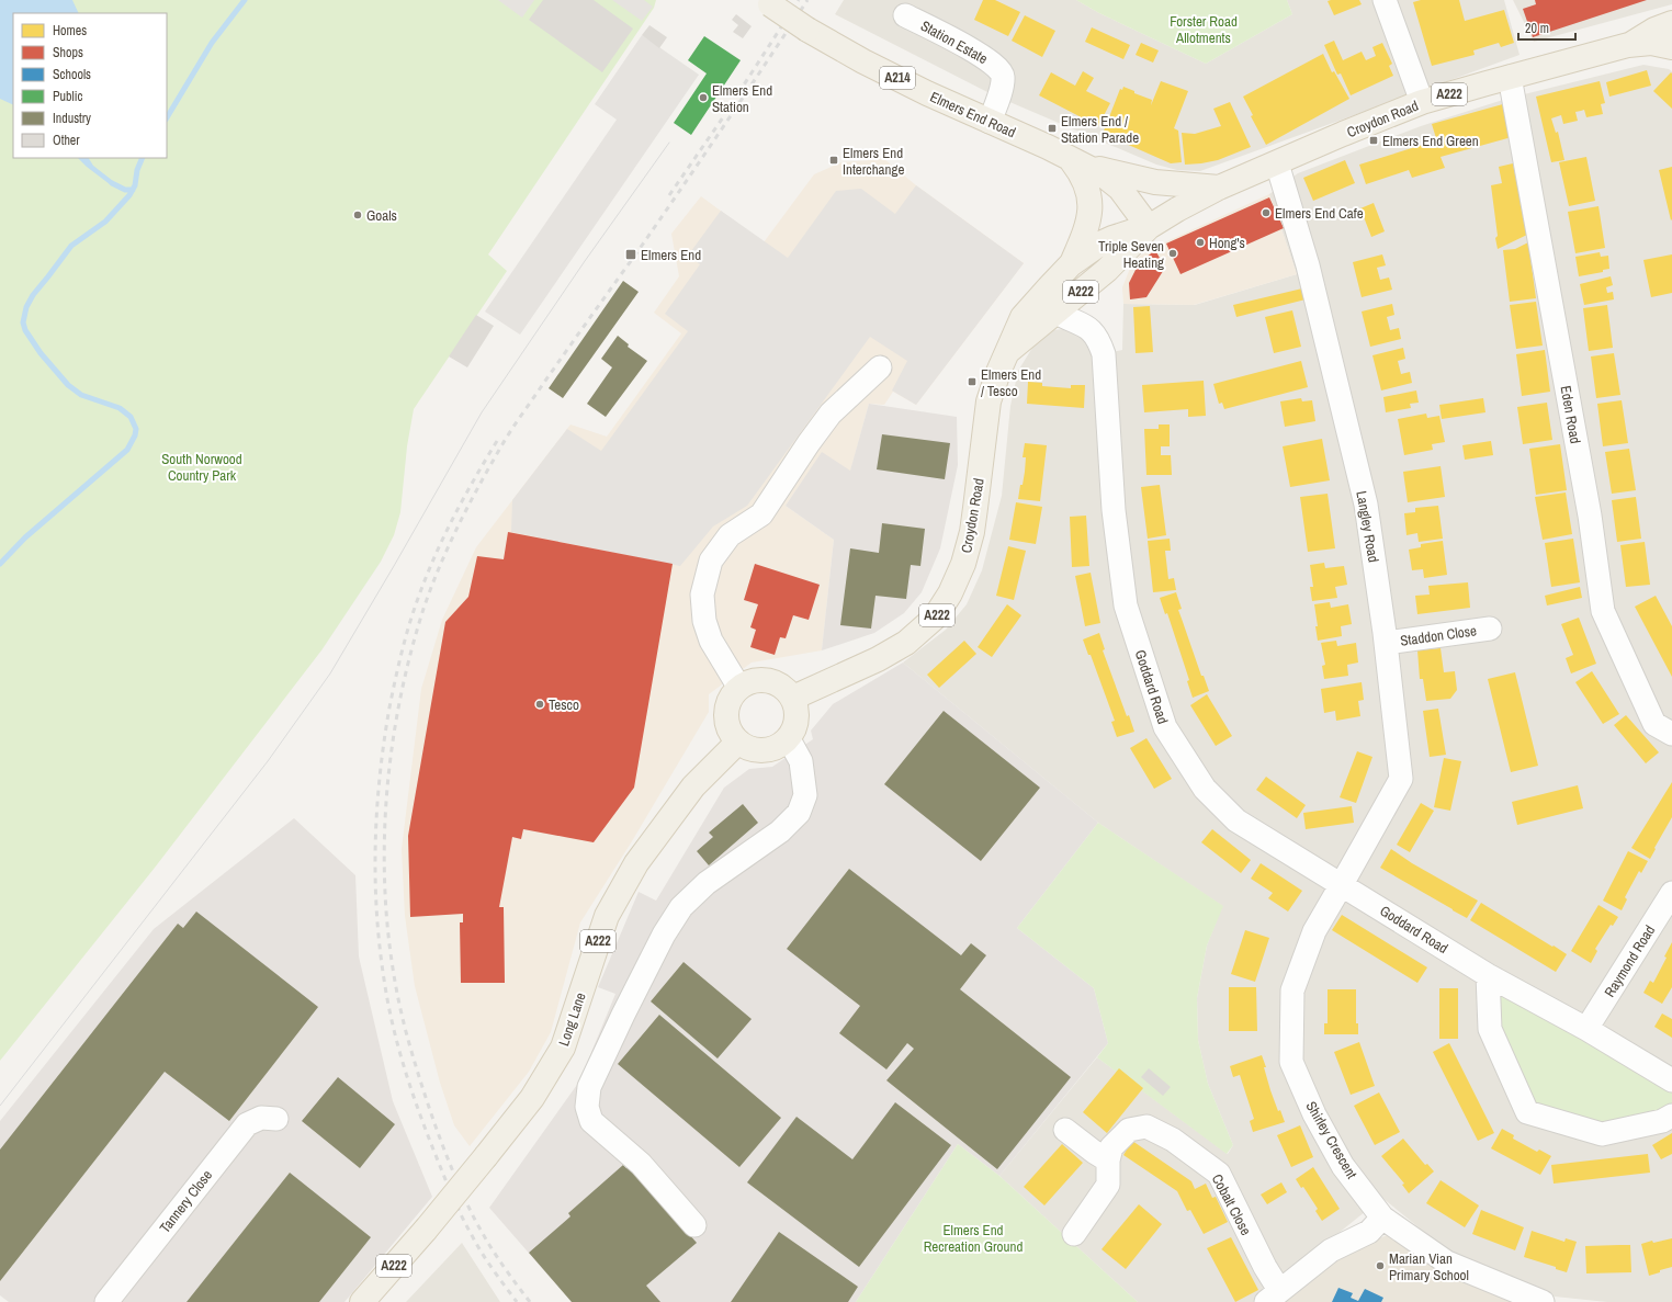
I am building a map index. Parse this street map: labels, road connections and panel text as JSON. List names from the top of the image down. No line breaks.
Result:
{"streets":{"main road":["A214","A222","Elmers End Road","Croydon Road","Long Lane"],"street":["Station Estate","Eden Road","Langley Road","Staddon Close","Goddard Road","Raymond Road","Shirley Crescent","Tannery Close","Cobalt Close"]},"crossings":[["Station Estate","Elmers End Road"],["Elmers End Road","Croydon Road"],["Croydon Road","Eden Road"],["Croydon Road","Langley Road"],["Croydon Road","Goddard Road"],["Croydon Road","Long Lane"],["Langley Road","Staddon Close"],["Langley Road","Goddard Road"],["Langley Road","Shirley Crescent"],["Goddard Road","Raymond Road"],["Goddard Road","Shirley Crescent"],["Shirley Crescent","Cobalt Close"]],"parks":["Forster Road Allotments","South Norwood Country Park","Elmers End Recreation Ground"],"places":{"other":["Elmers End Station","Elmers End Cafe","Goals","Hong's","Triple Seven Heating","Tesco","Marian Vian Primary School"],"transit":["Elmers End / Station Parade","Elmers End Green","Elmers End Interchange","Elmers End","Elmers End / Tesco"]},"legend":["Homes","Shops","Schools","Public","Industry","Other"],"scale_bar":"20 m"}
